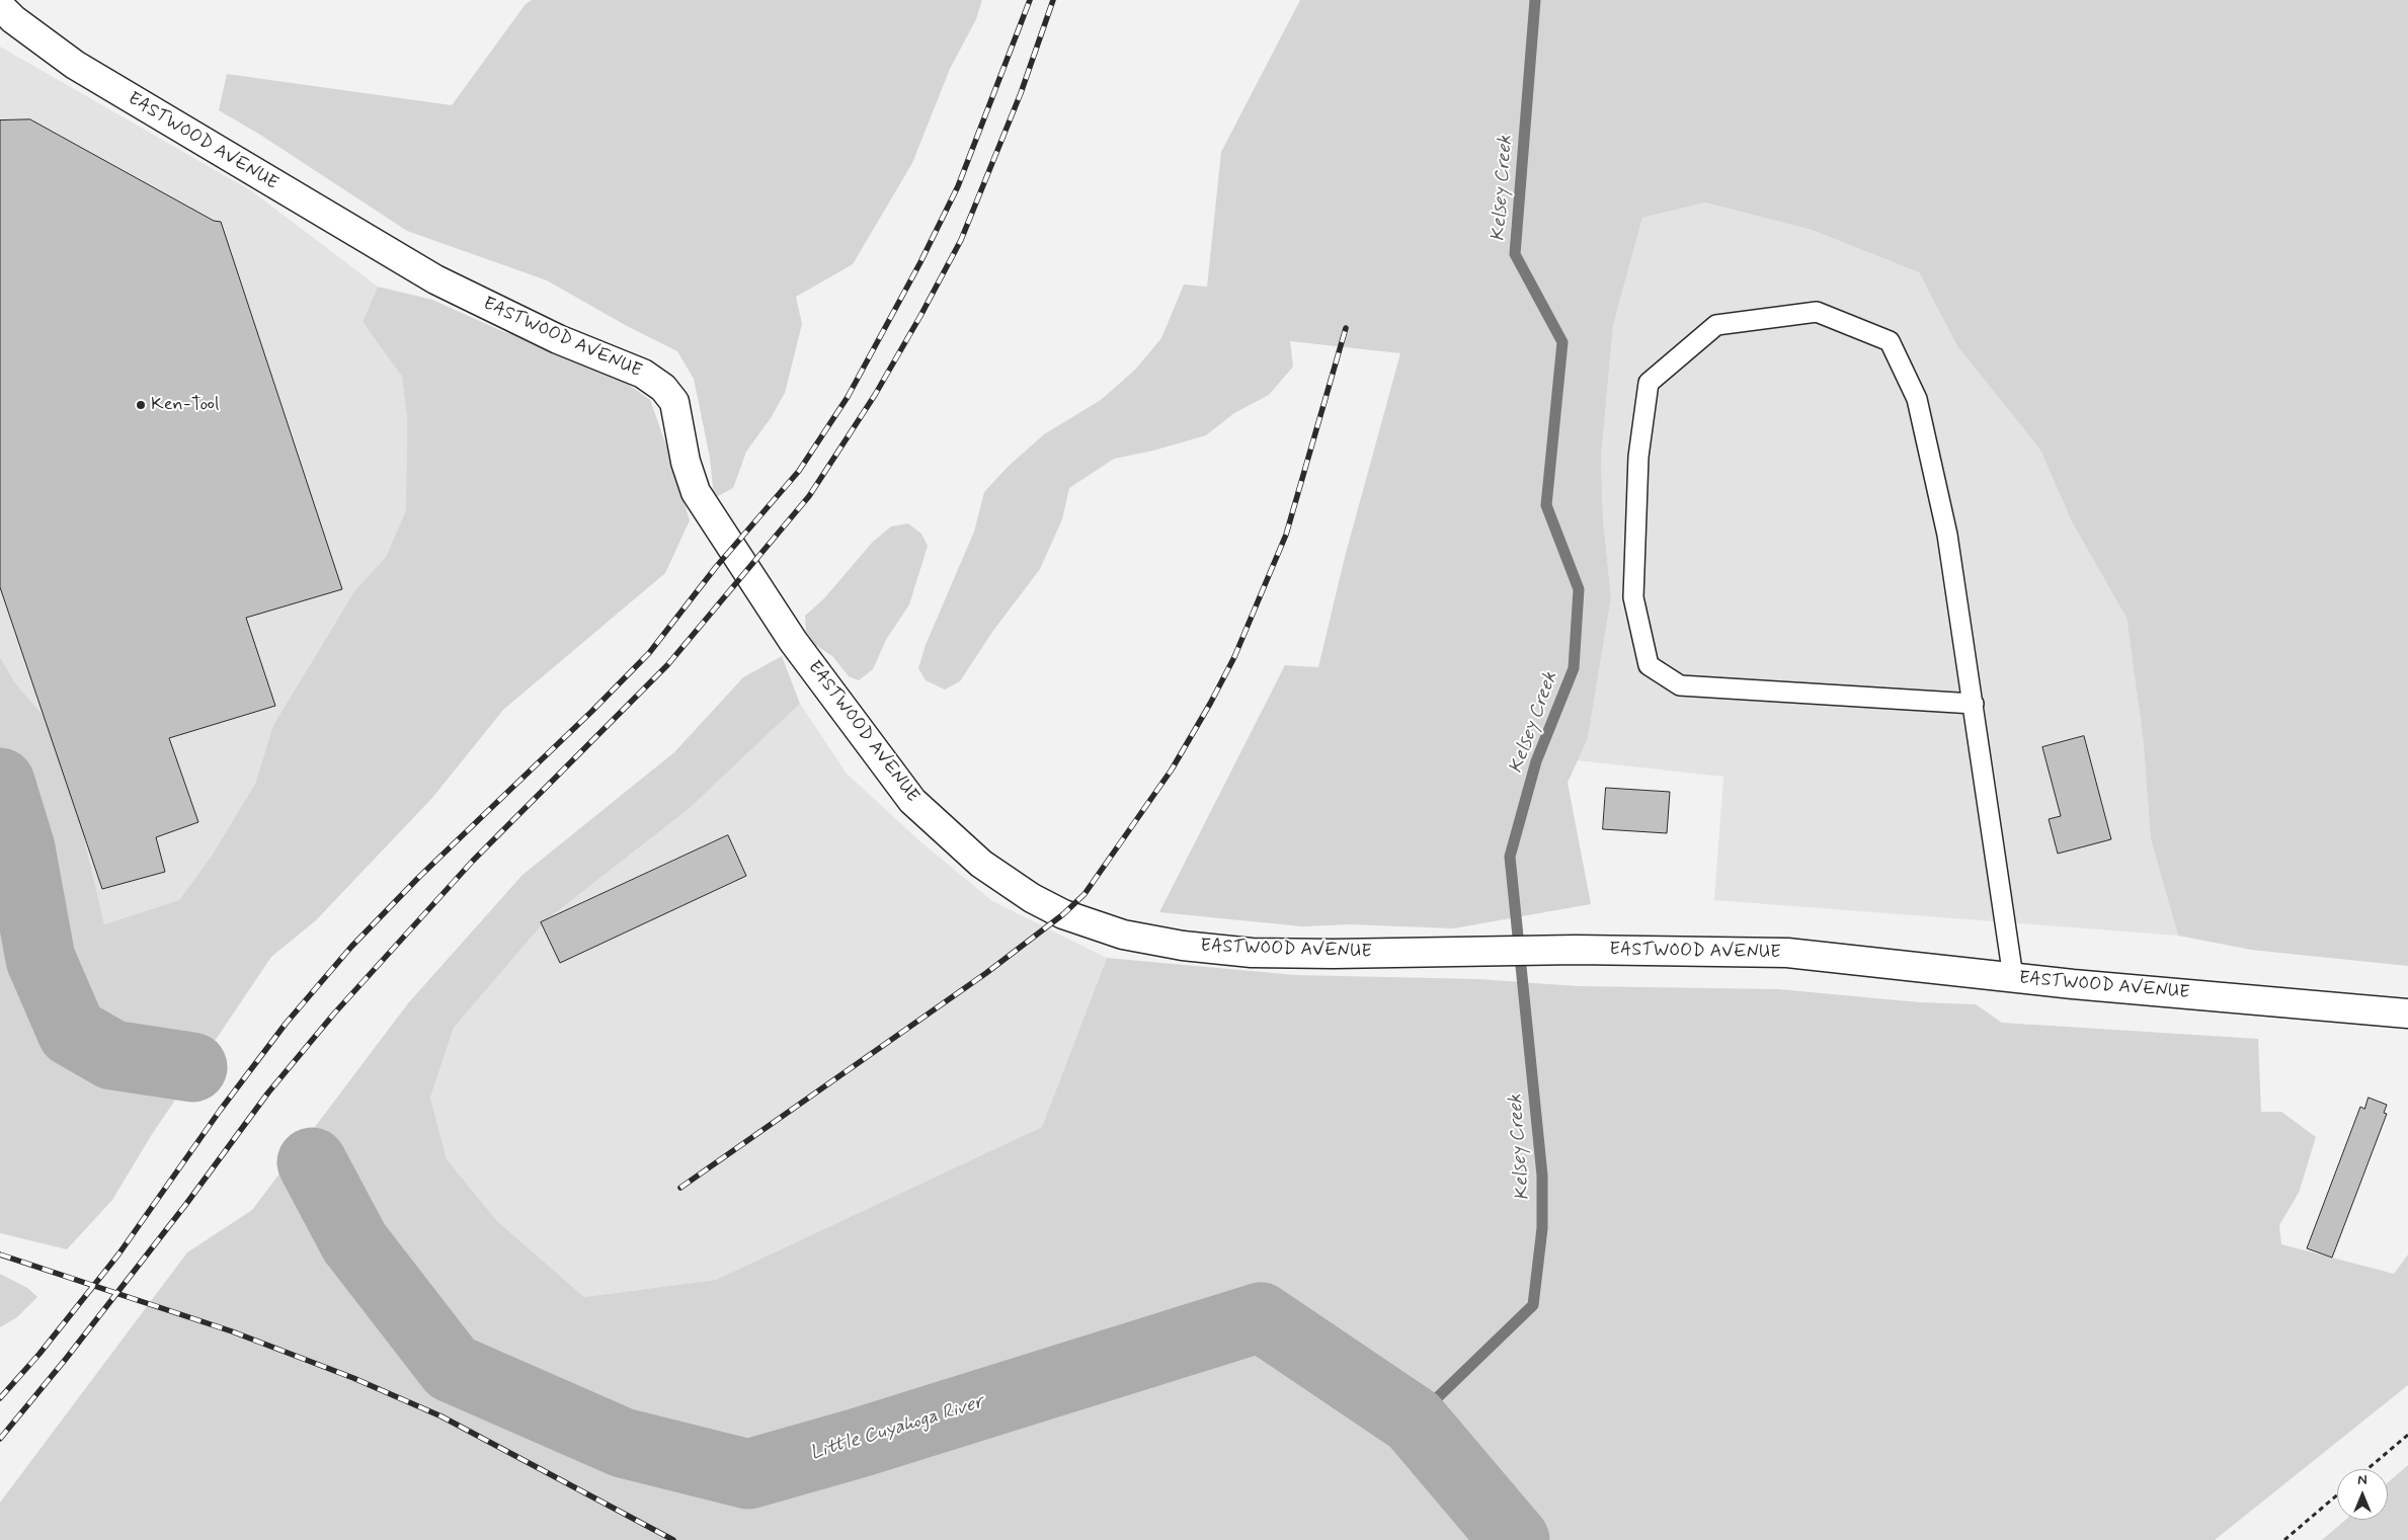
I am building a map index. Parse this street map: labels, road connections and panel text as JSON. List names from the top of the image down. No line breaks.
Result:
{"streets":{"street":["EASTWOOD AVENUE"]},"water":["Kelsey Creek","Little Cuyahoga River"],"places":["Ken-Tool"],"north":"top"}
